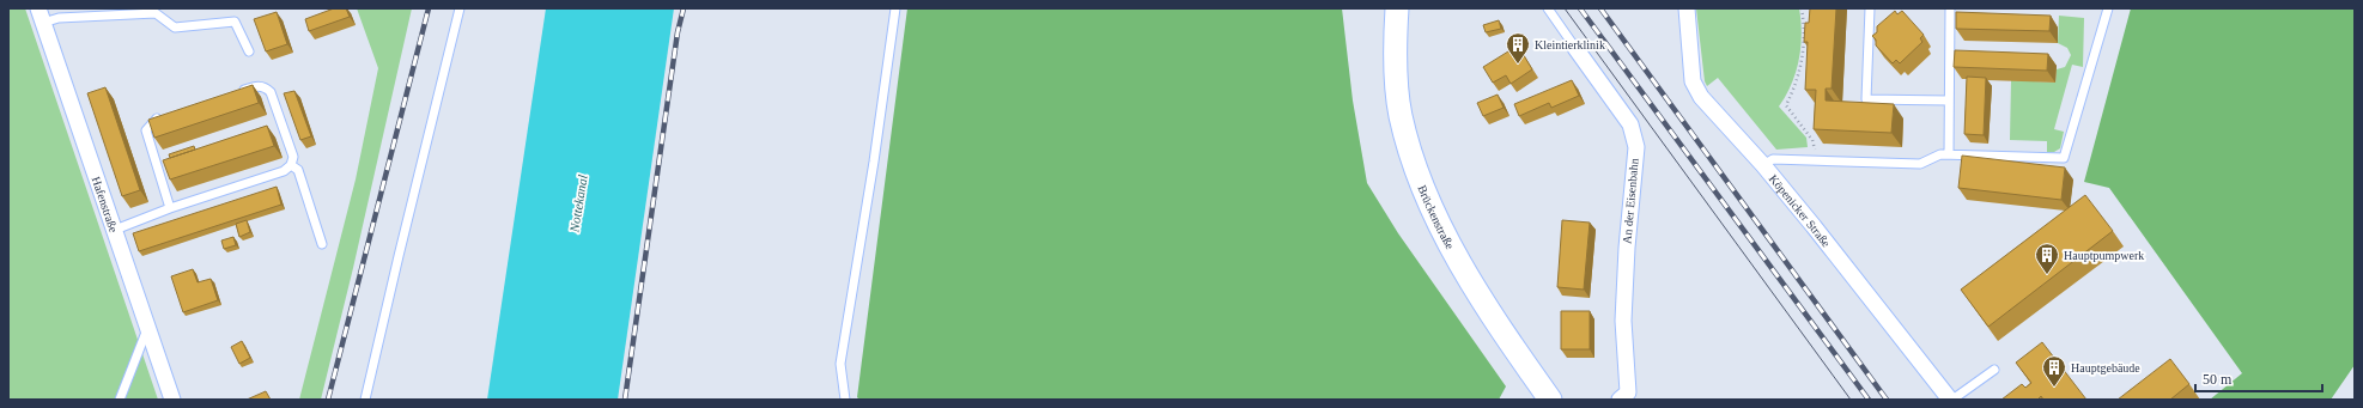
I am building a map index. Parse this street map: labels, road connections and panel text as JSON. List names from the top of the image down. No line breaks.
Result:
{"streets":{"main road":["Brückenstraße"],"street":["An der Eisenbahn","Hafenstraße","Köpenicker Straße"]},"water":["Nottekanal"],"places":{"building":["Kleintierklinik","Hauptpumpwerk","Hauptgebäude"]},"scale_bar":"50 m"}
